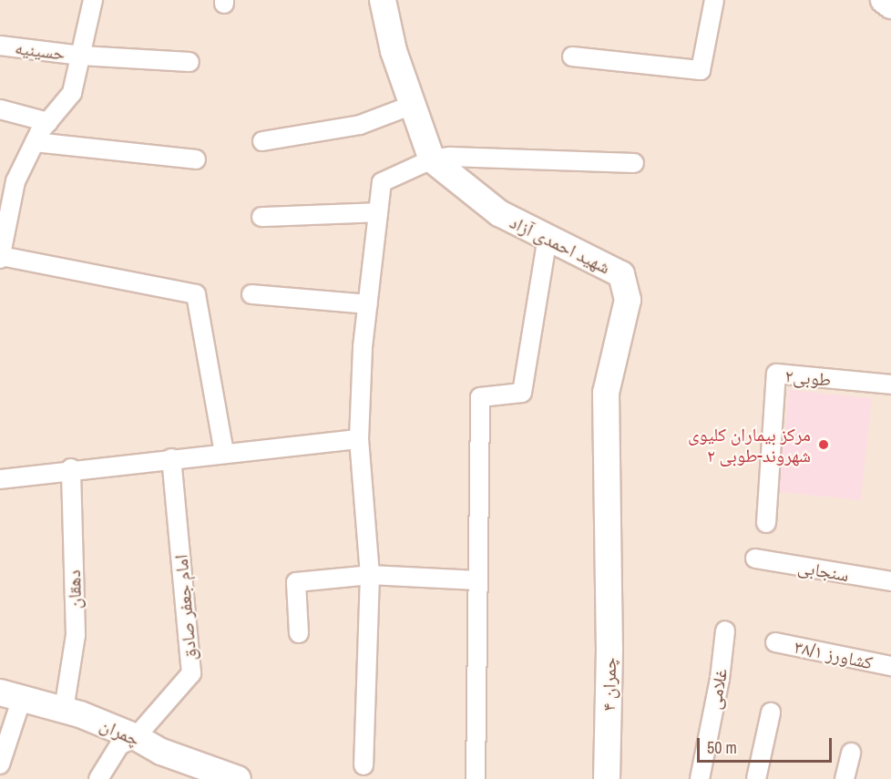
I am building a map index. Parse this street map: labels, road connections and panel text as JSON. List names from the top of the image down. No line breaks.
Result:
{"streets":{"street":["حسینیه","شهید احمدی آزاد","طوبی۲","سنجابی","دهقان","امام جعفر صادق","کشاورز ۳۸/۱","چمران ۴","غلامی","چمران"]},"crossings":[["شهید احمدی آزاد","چمران ۴"],["دهقان","چمران"],["امام جعفر صادق","چمران"]],"places":["مرکز بیماران کلیوی شهروند-طوبی ۲"],"scale_bar":"50 m"}
